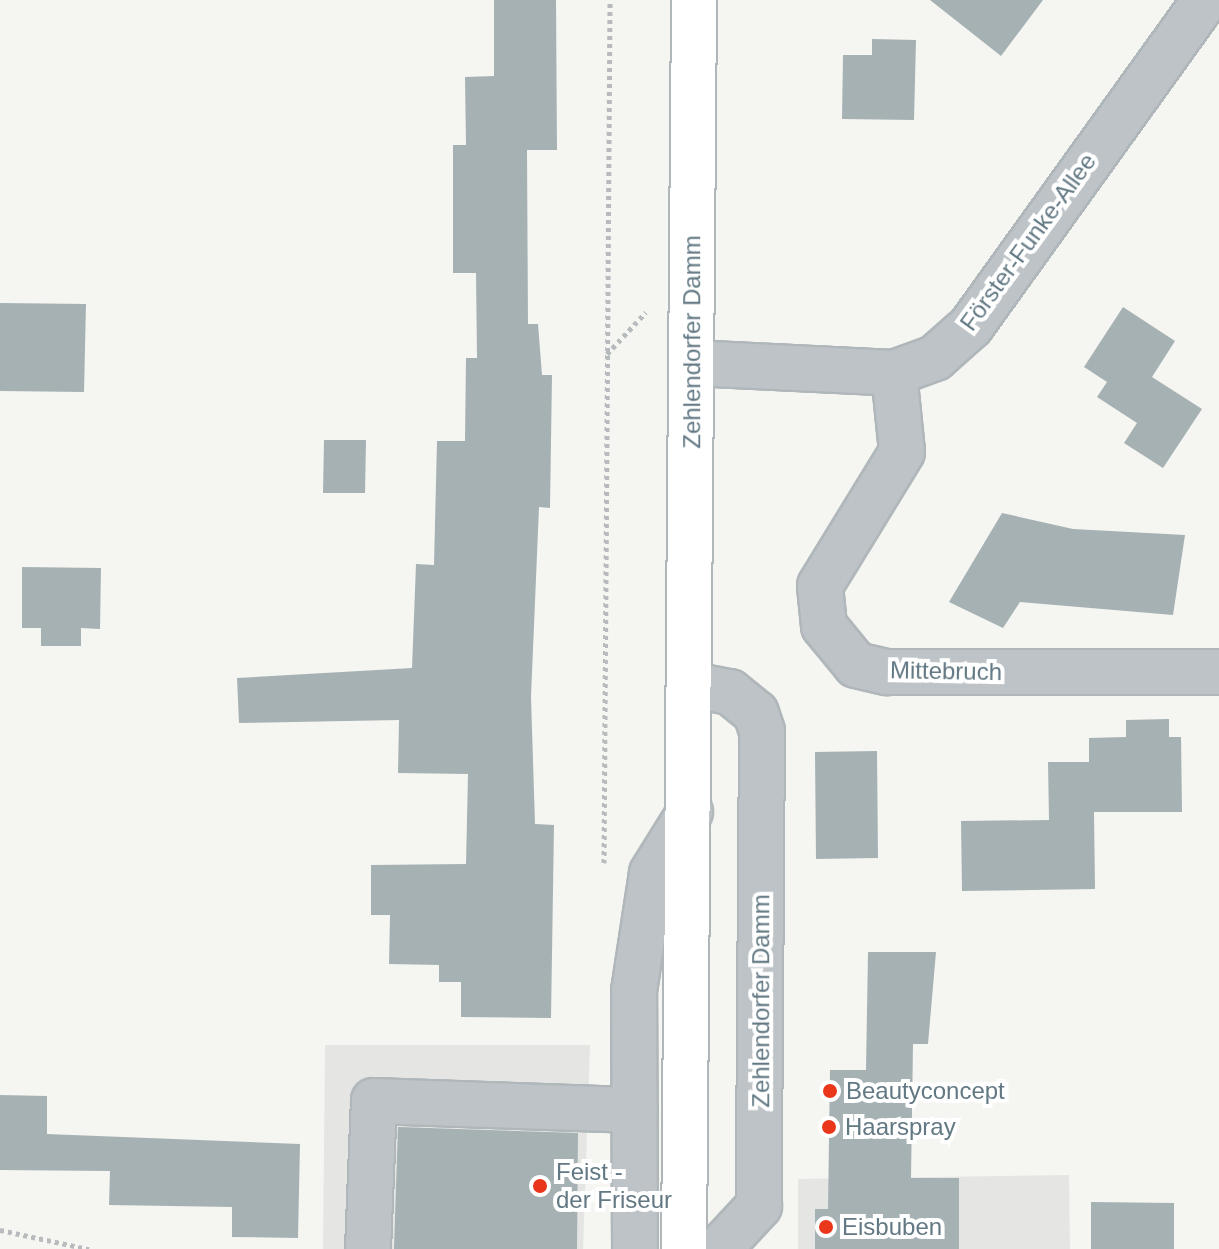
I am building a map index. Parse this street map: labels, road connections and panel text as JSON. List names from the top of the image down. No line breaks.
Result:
{"streets":{"main road":["Zehlendorfer Damm"],"street":["Förster-Funke-Allee","Mittebruch"]},"crossings":[["Förster-Funke-Allee","Zehlendorfer Damm"],["Förster-Funke-Allee","Mittebruch"]],"places":["Beautyconcept","Haarspray","Feist - der Friseur","Eisbuben"]}
